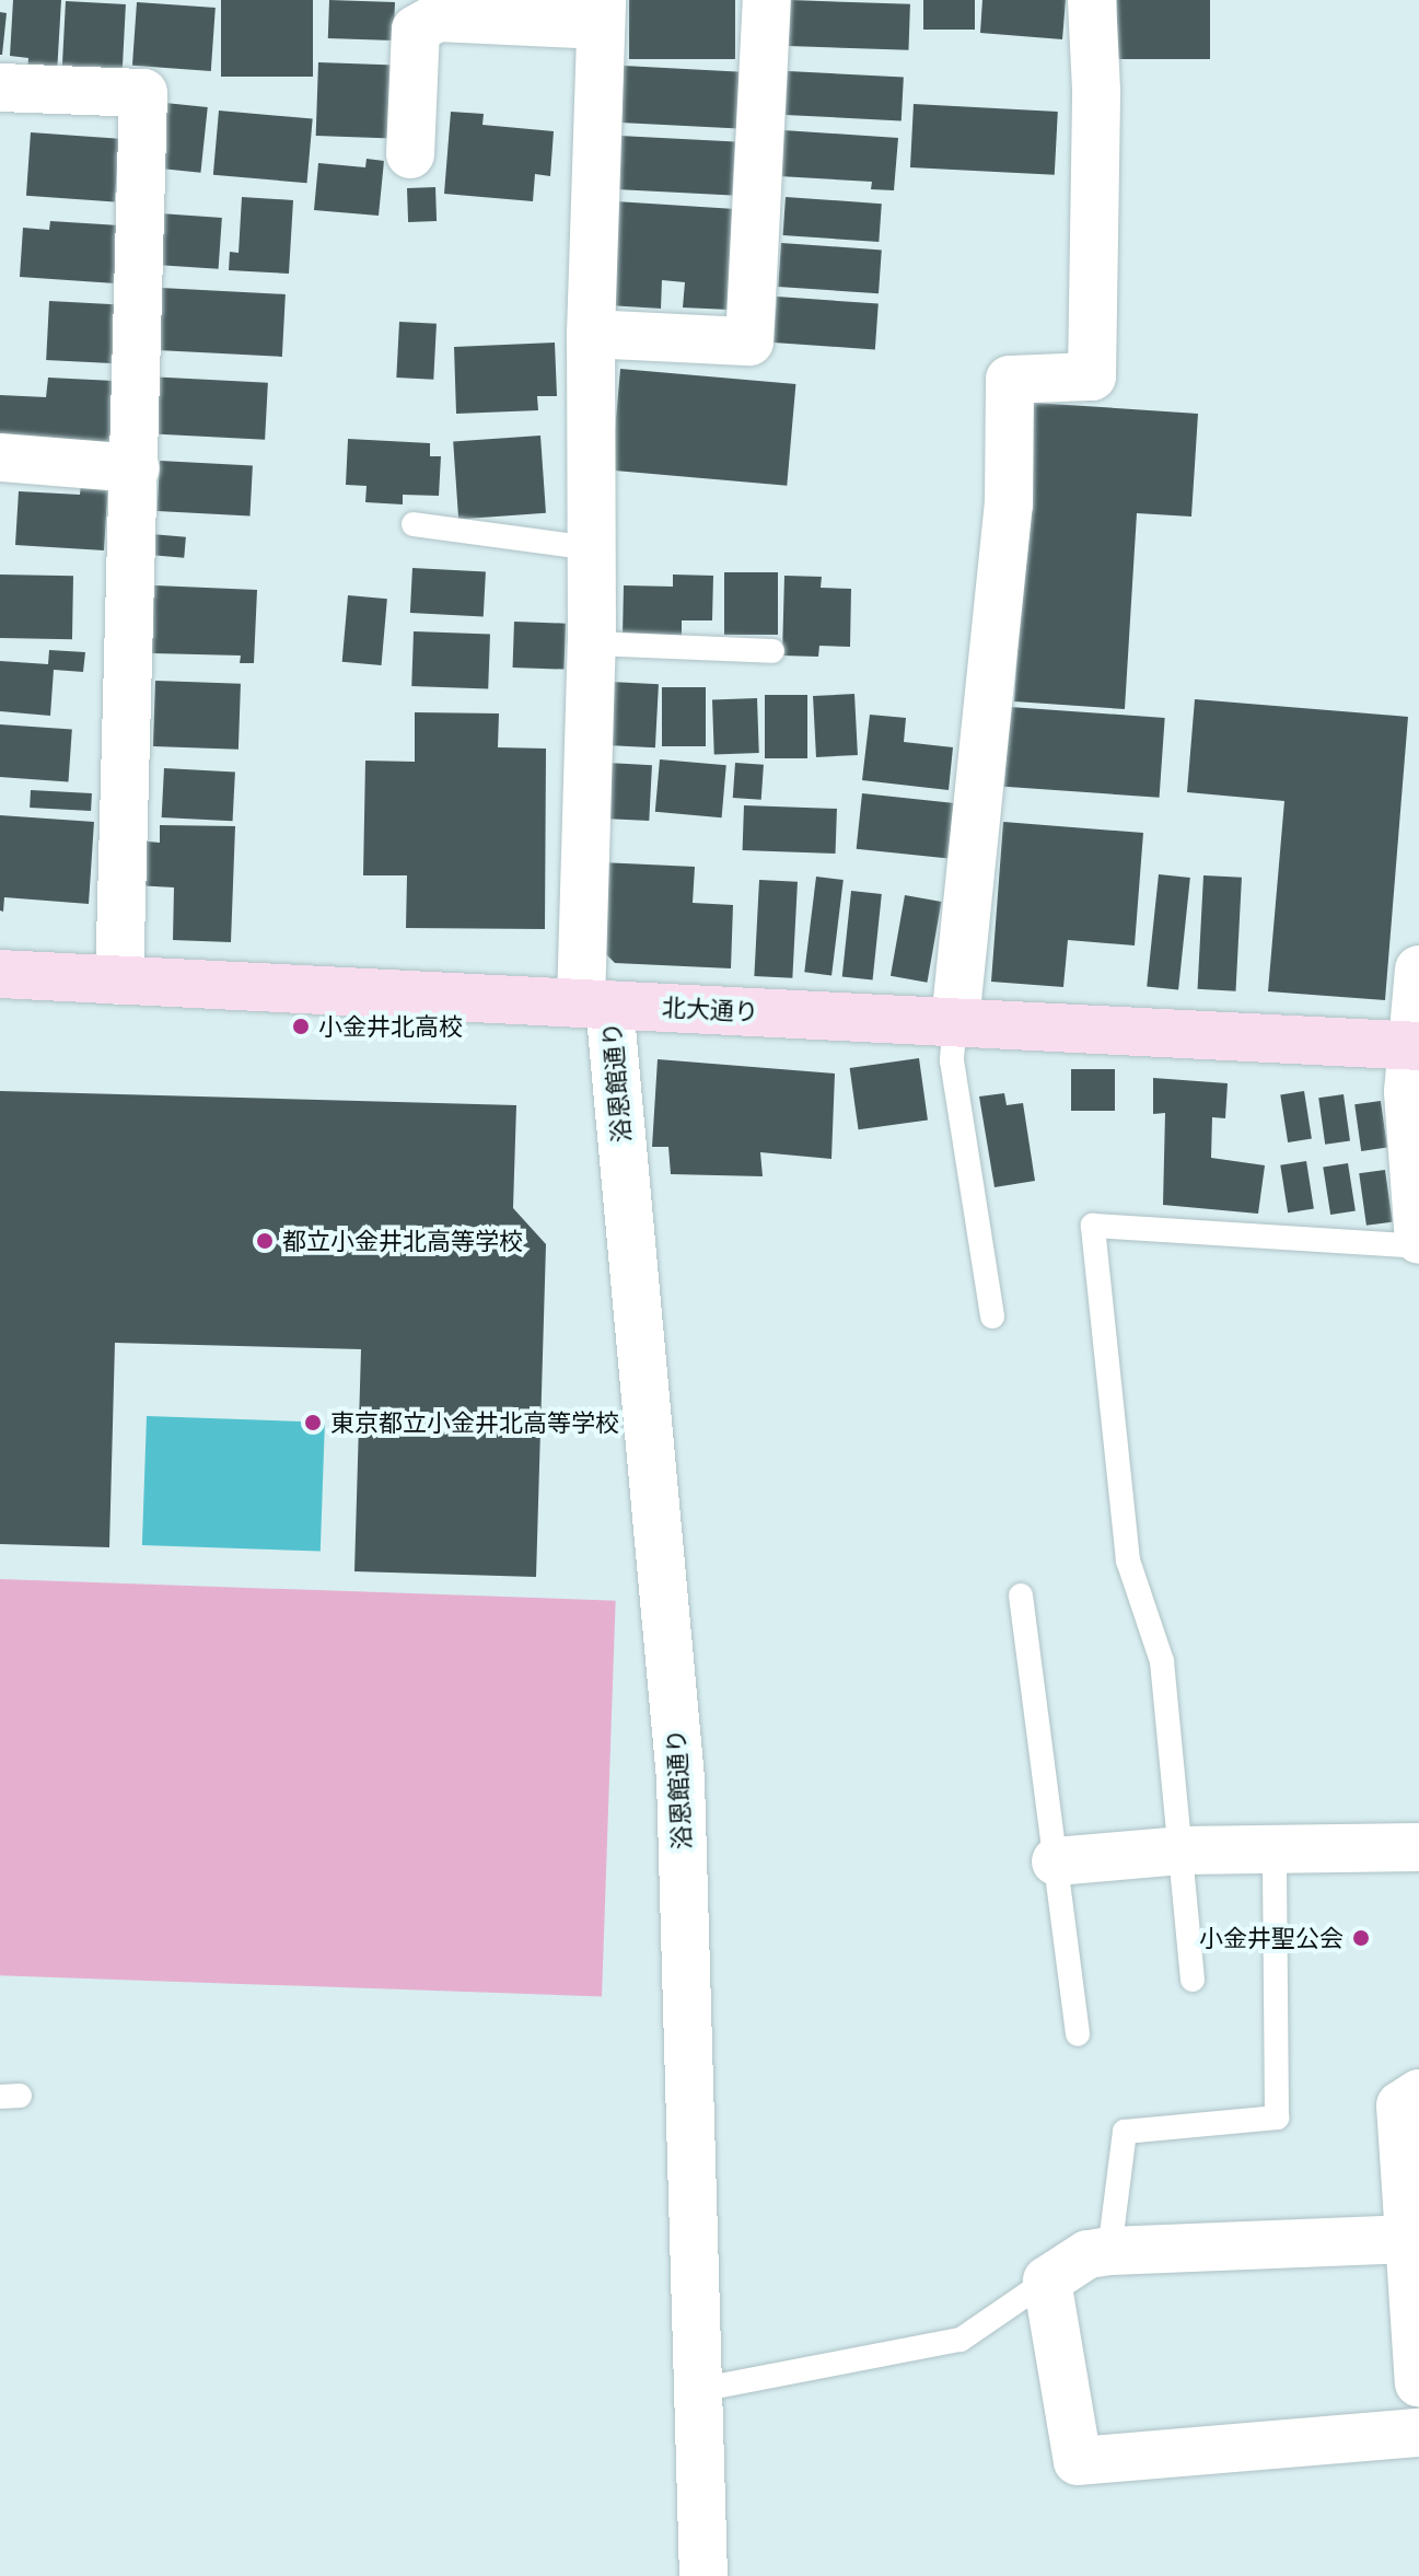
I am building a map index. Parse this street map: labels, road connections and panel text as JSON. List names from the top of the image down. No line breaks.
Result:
{"streets":{"street":["北大通り","浴恩館通り"]},"crossings":[["北大通り","浴恩館通り"]],"places":["小金井北高校","都立小金井北高等学校","東京都立小金井北高等学校","小金井聖公会"]}
